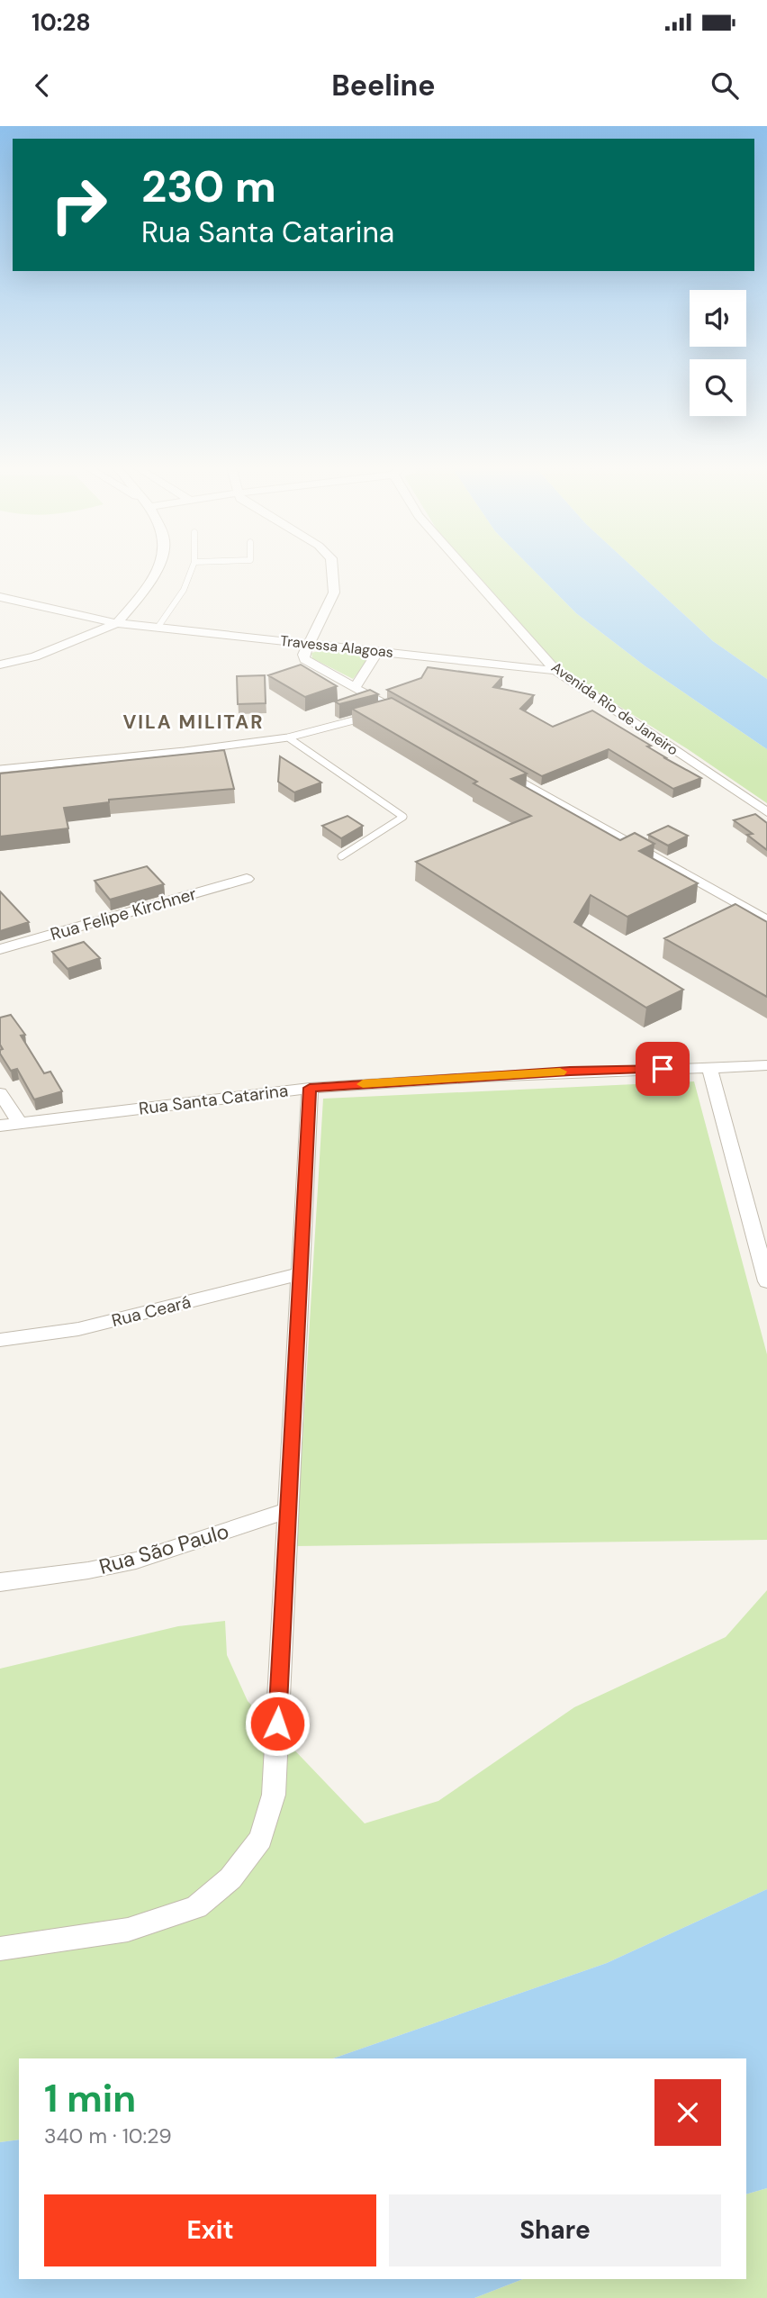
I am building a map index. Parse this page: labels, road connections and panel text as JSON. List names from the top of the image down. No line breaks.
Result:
{"streets":{"street":["Travessa Alagoas","Avenida Rio de Janeiro","Rua Felipe Kirchner","Rua Santa Catarina","Rua Ceará","Rua São Paulo"]},"crossings":[["Travessa Alagoas","Avenida Rio de Janeiro"]],"districts":["VILA MILITAR"],"page":{"status":"10:28","header":"Beeline","turn":["230 m","Rua Santa Catarina"],"heading":["1 min","340 m · 10:29"],"buttons":["Exit","Share"]}}
